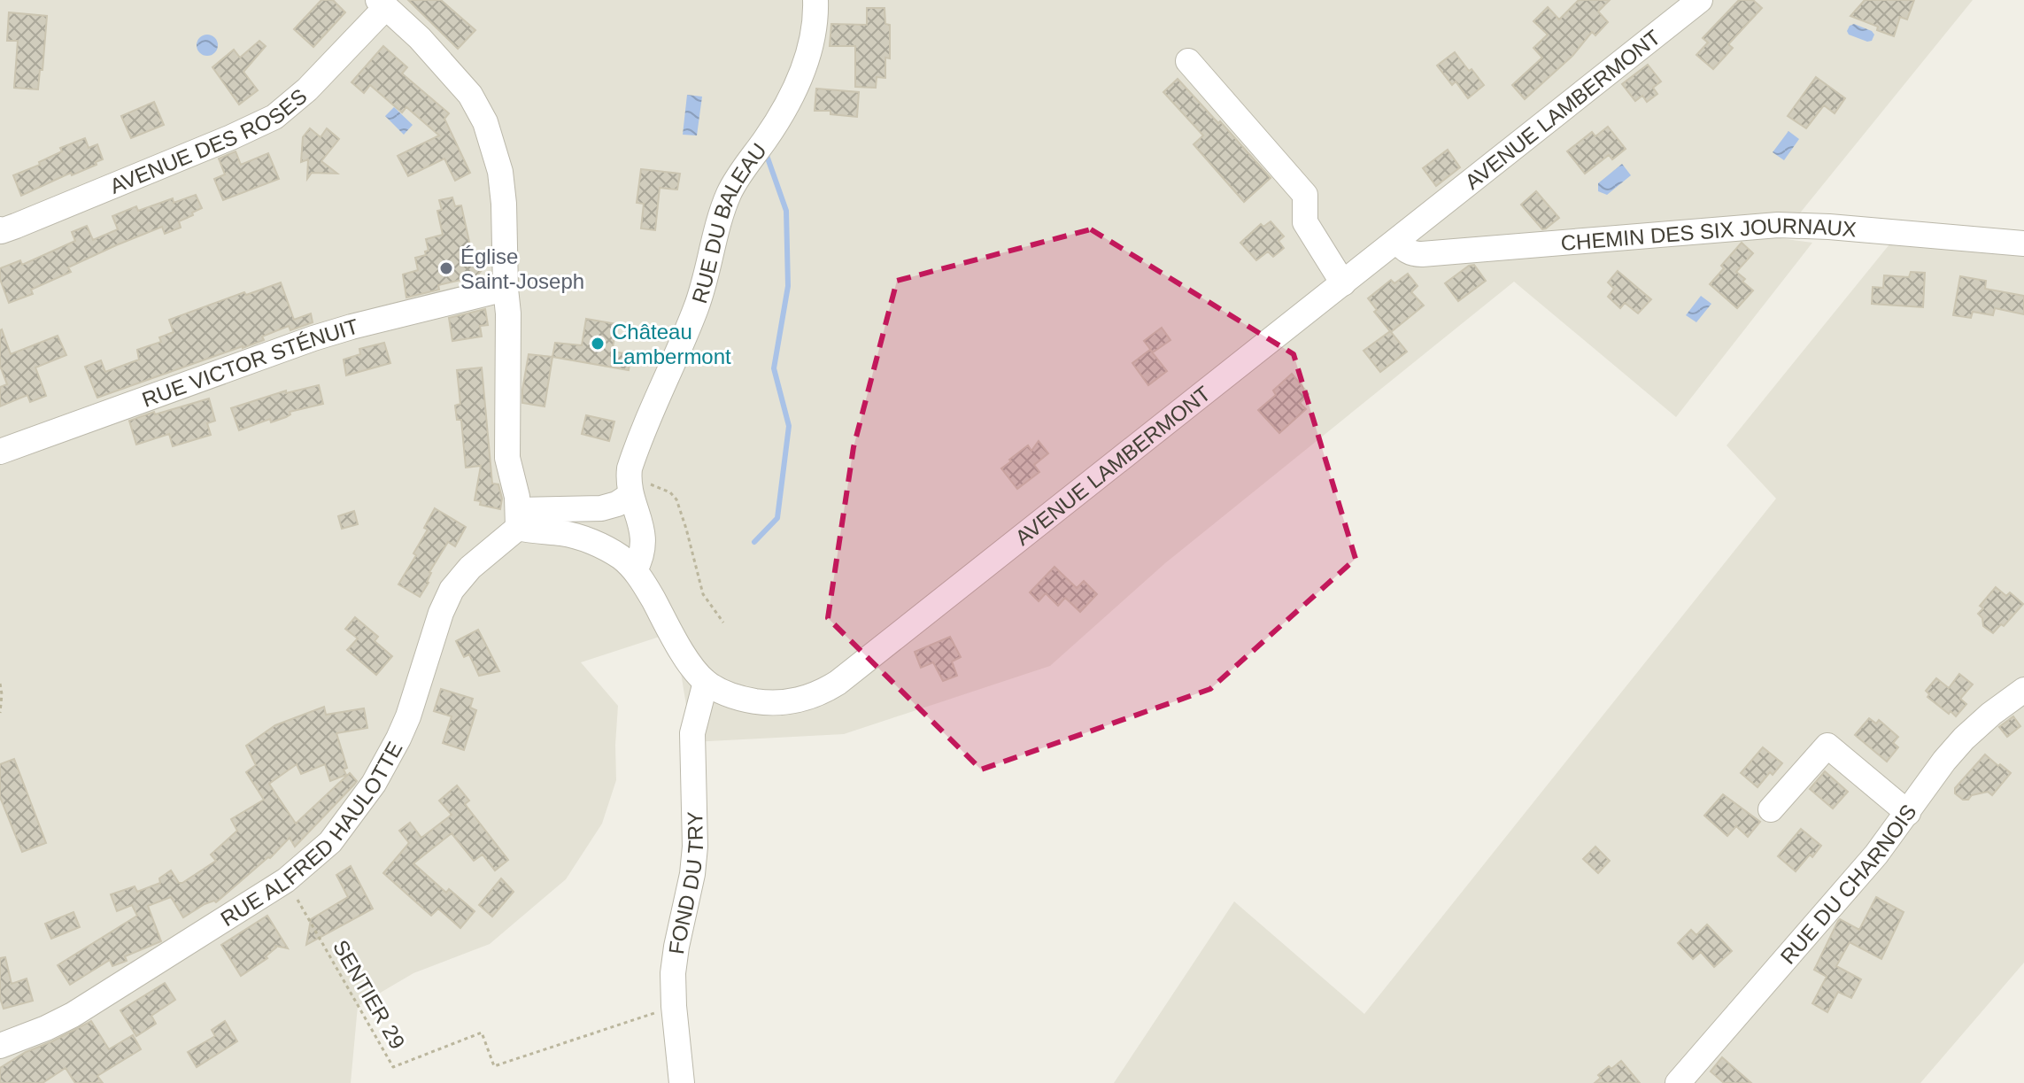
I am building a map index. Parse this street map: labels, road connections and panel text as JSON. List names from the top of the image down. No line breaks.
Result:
{"streets":{"street":["AVENUE LAMBERMONT","AVENUE DES ROSES","RUE DU BALEAU","CHEMIN DES SIX JOURNAUX","RUE VICTOR STÉNUIT","RUE ALFRED HAULOTTE","FOND DU TRY","RUE DU CHARNOIS"],"path":["SENTIER 29"]},"crossings":[["AVENUE LAMBERMONT","RUE DU BALEAU"],["AVENUE LAMBERMONT","CHEMIN DES SIX JOURNAUX"],["AVENUE LAMBERMONT","RUE ALFRED HAULOTTE"],["AVENUE LAMBERMONT","FOND DU TRY"],["RUE ALFRED HAULOTTE","SENTIER 29"],["FOND DU TRY","SENTIER 29"]],"places":["Église Saint-Joseph","Château Lambermont"]}
